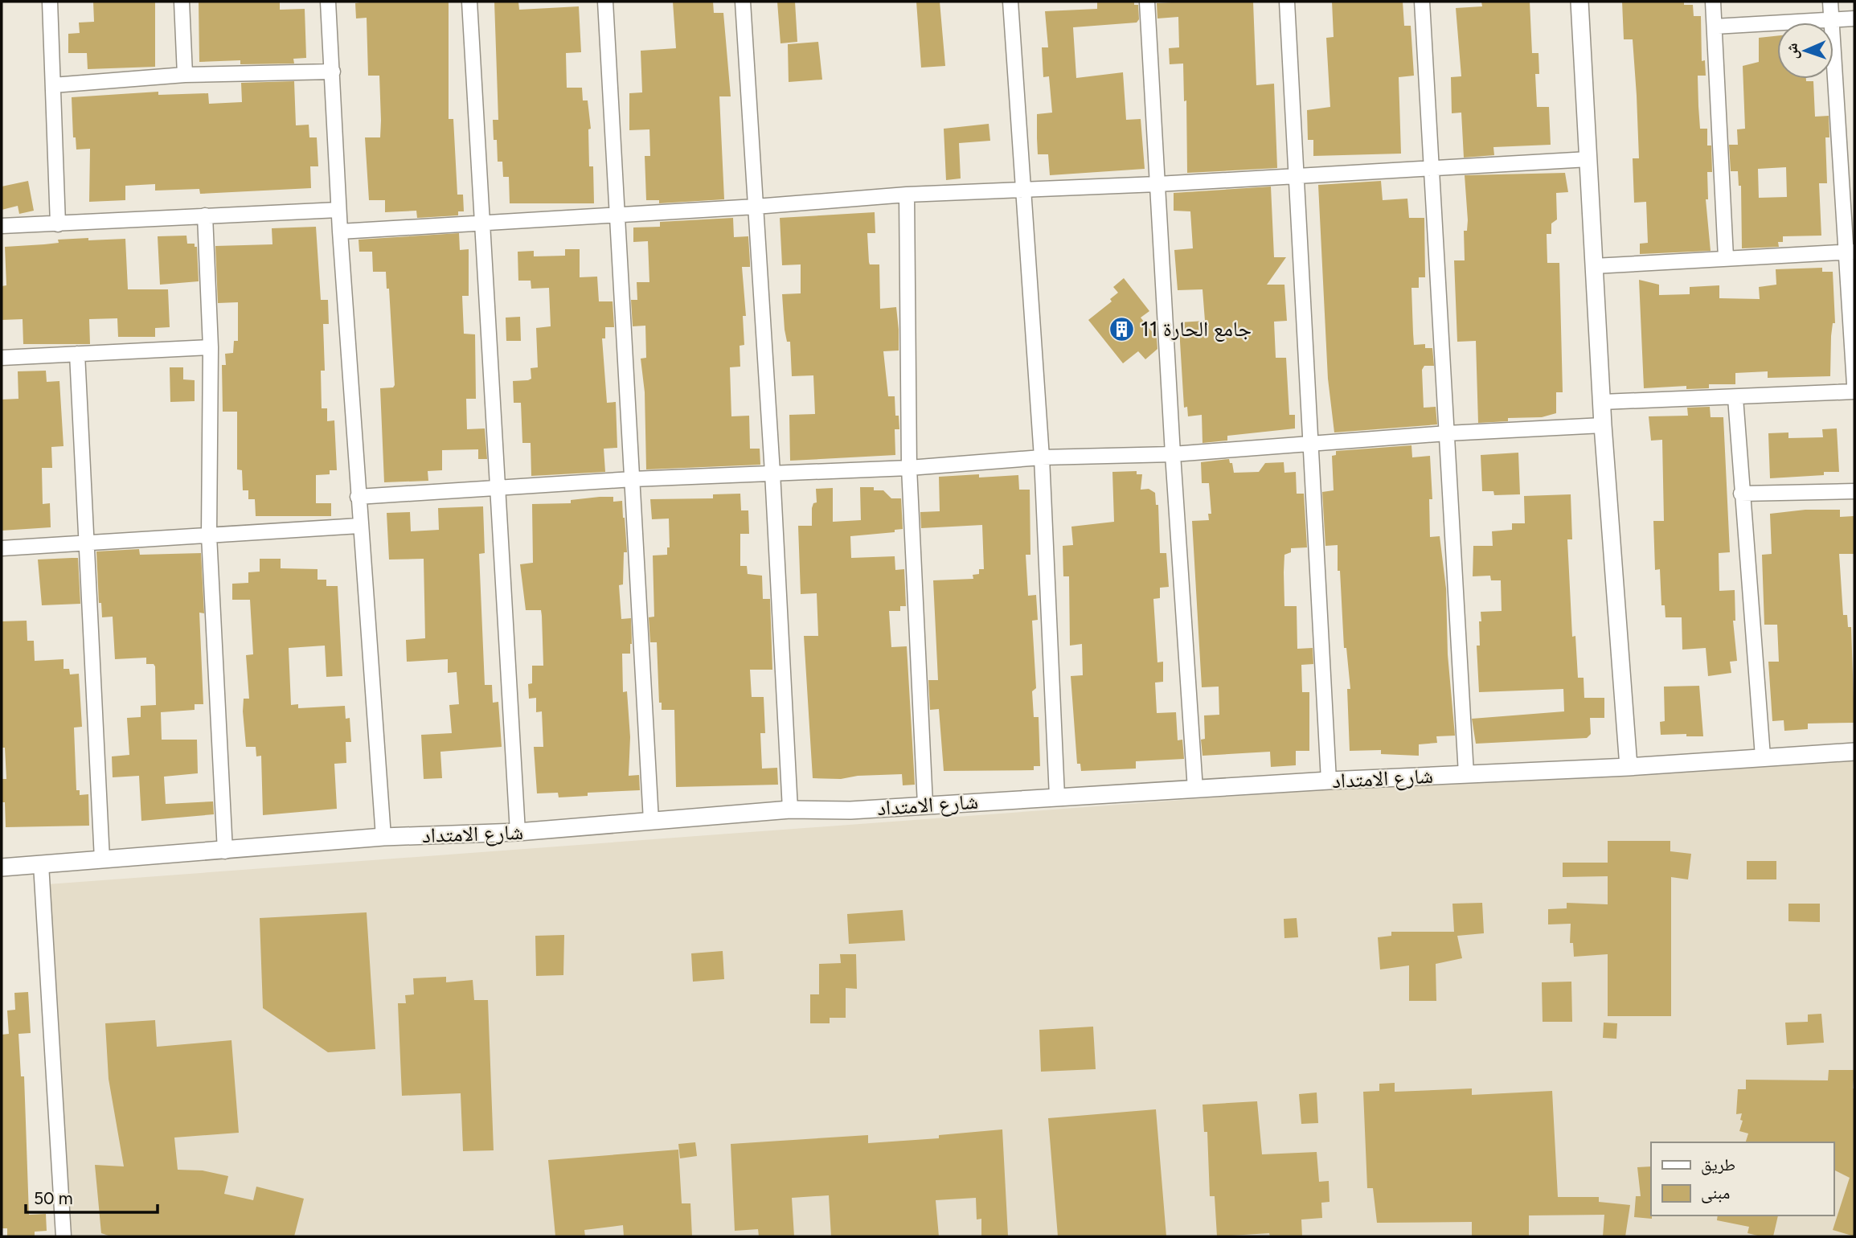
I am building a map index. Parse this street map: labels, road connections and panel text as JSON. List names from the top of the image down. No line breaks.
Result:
{"streets":{"street":["شارع الامتداد"]},"places":{"building":["جامع الحارة 11"]},"legend":["طريق","مبنى"],"scale_bar":"50 m","north":"left"}
